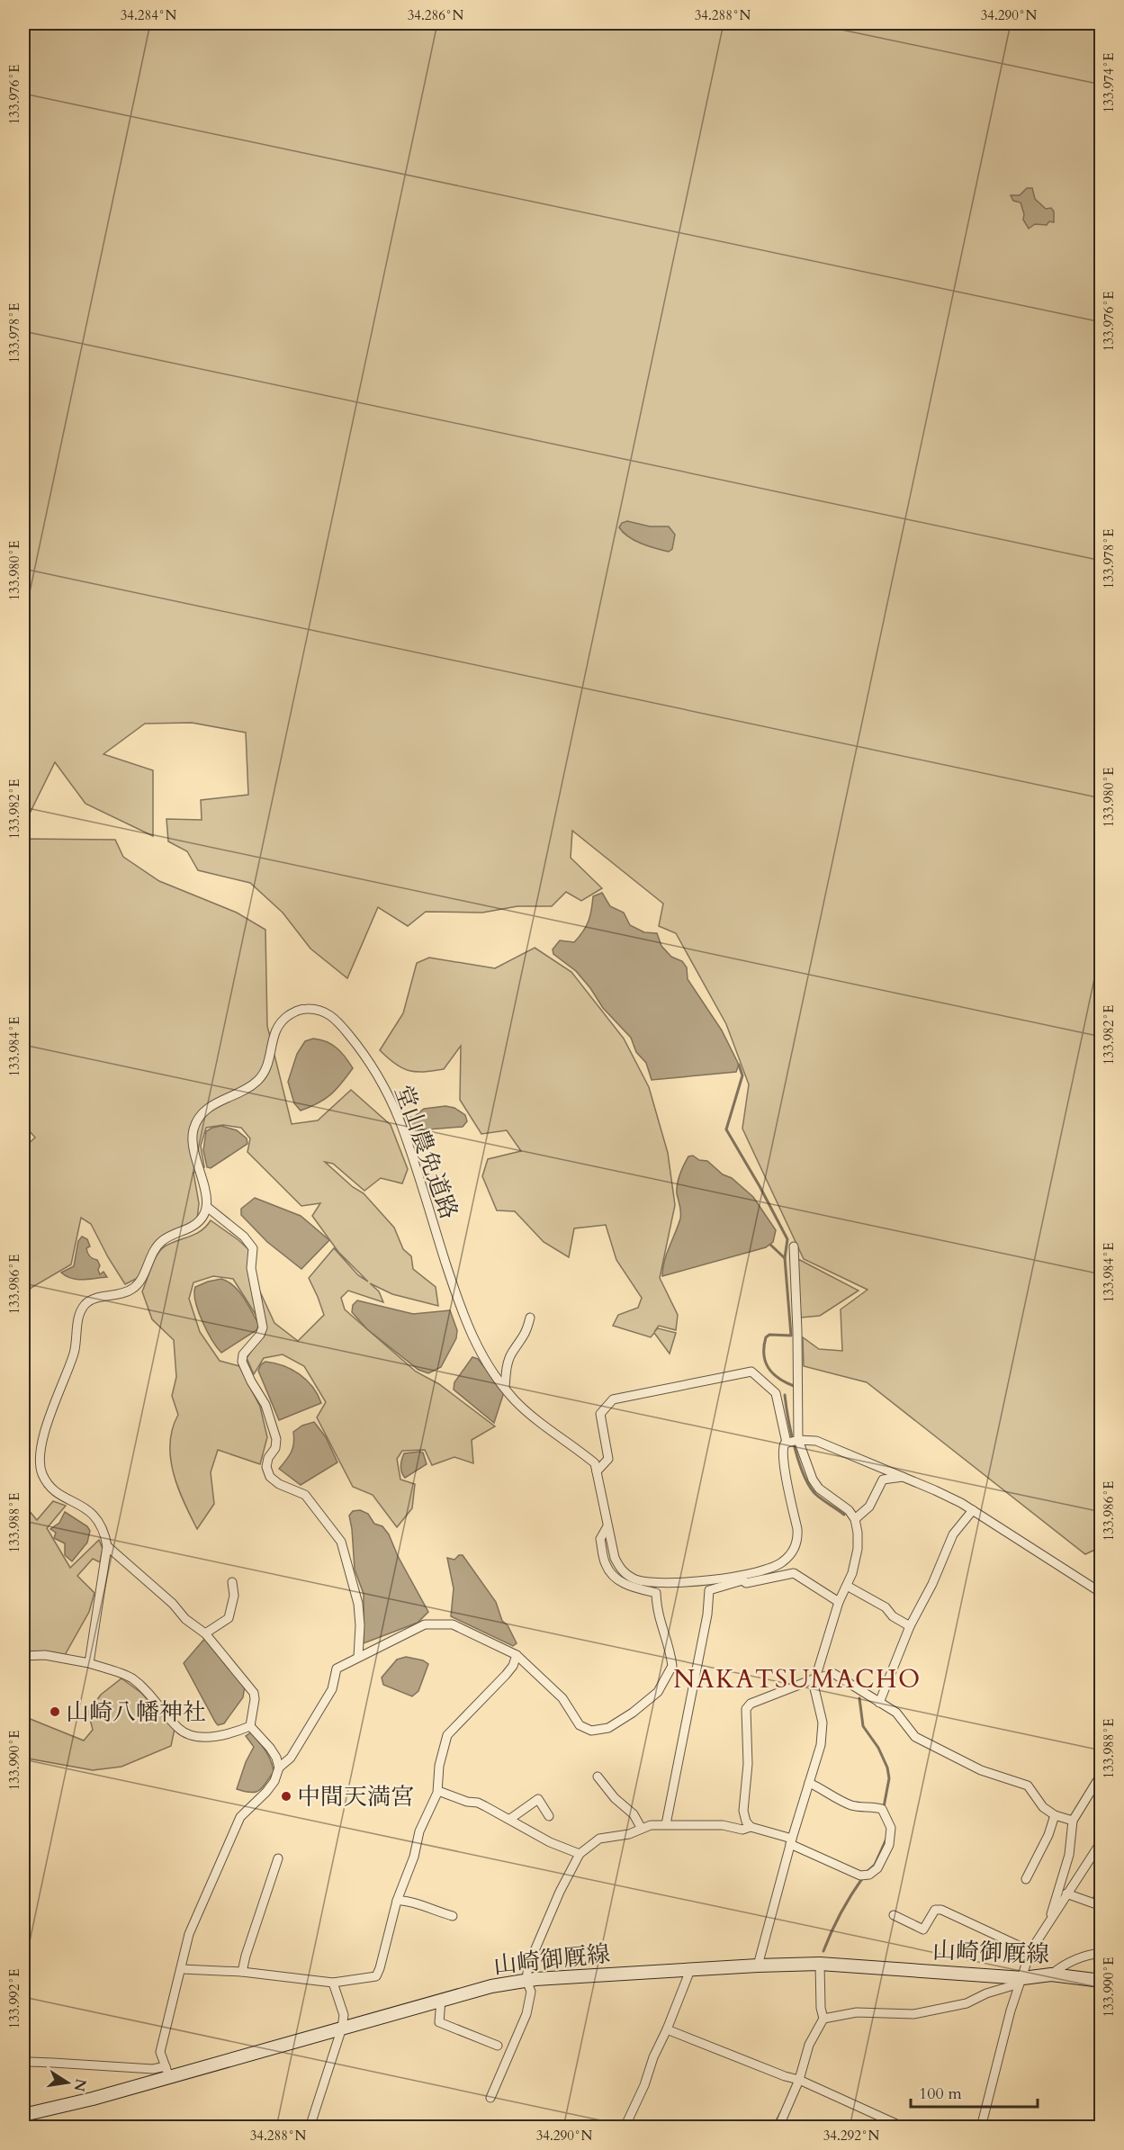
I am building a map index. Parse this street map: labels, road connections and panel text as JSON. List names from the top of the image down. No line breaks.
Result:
{"streets":{"main road":["山崎御厩線"],"street":["堂山農免道路"]},"districts":["NAKATSUMACHO"],"places":["山崎八幡神社","中間天満宮"],"scale_bar":"100 m","north":"right","coordinates":["34.284°N","34.286°N","34.288°N","34.290°N","133.974°E","133.976°E","133.978°E","133.980°E","133.982°E","133.984°E","133.986°E","133.988°E","133.990°E","133.992°E","34.292°N"]}
